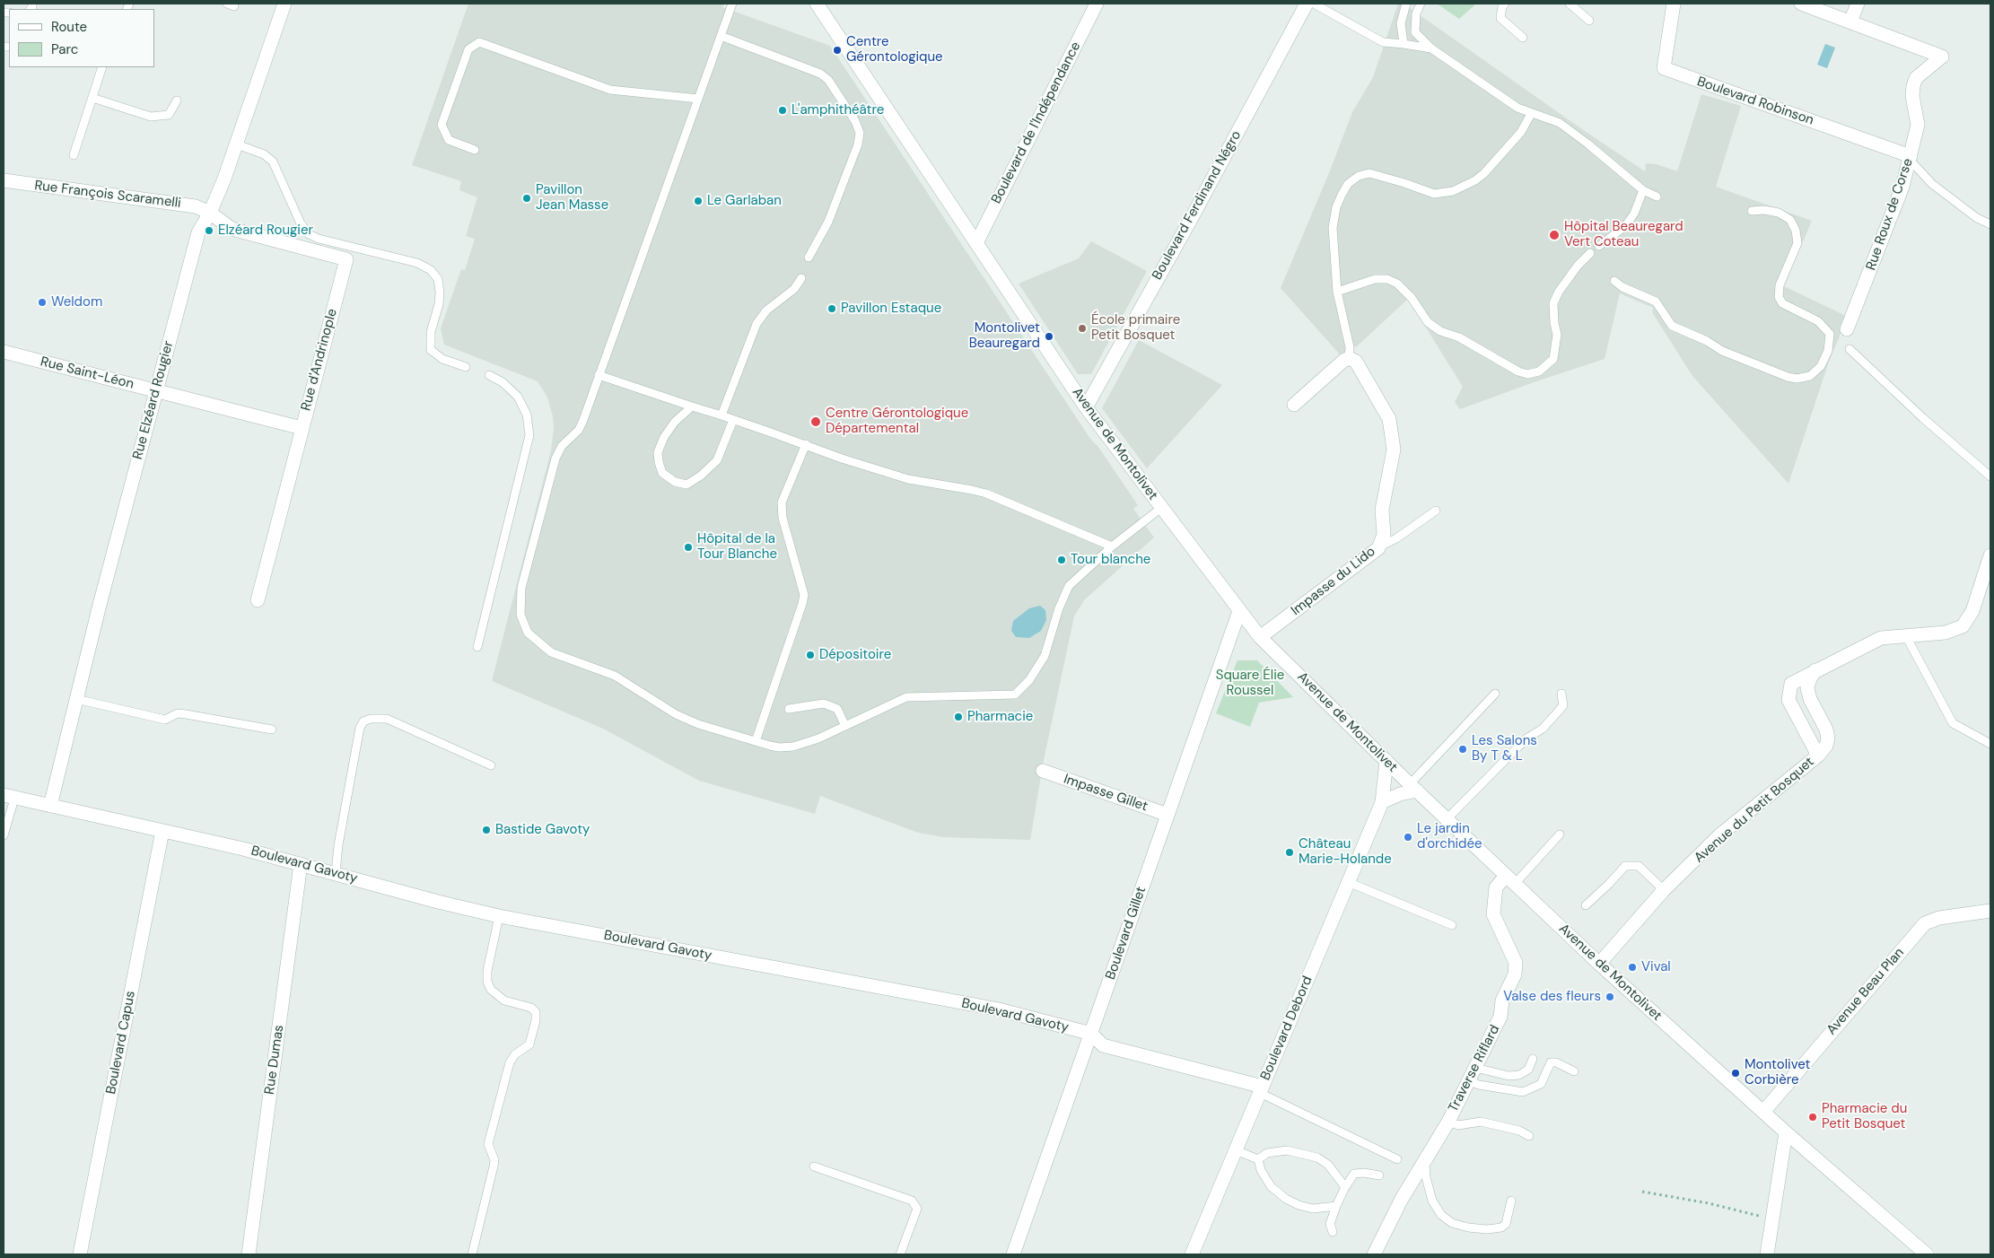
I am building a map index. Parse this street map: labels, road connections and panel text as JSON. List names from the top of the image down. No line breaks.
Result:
{"streets":{"street":["Boulevard Robinson","Boulevard de l'Indépendance","Rue François Scaramelli","Boulevard Ferdinand Négro","Rue Roux de Corse","Rue d'Andrinople","Rue Saint-Léon","Rue Elzéard Rougier","Avenue de Montolivet","Impasse du Lido","Impasse Gillet","Avenue du Petit Bosquet","Boulevard Gavoty","Boulevard Gillet","Avenue Beau Plan","Boulevard Debord","Boulevard Capus","Rue Dumas","Traverse Riflard"]},"crossings":[["Boulevard Robinson","Rue Roux de Corse"],["Boulevard de l'Indépendance","Avenue de Montolivet"],["Rue François Scaramelli","Rue d'Andrinople"],["Rue François Scaramelli","Rue Elzéard Rougier"],["Boulevard Ferdinand Négro","Avenue de Montolivet"],["Rue d'Andrinople","Rue Saint-Léon"],["Rue d'Andrinople","Rue Elzéard Rougier"],["Rue Saint-Léon","Rue Elzéard Rougier"],["Rue Elzéard Rougier","Boulevard Gavoty"],["Avenue de Montolivet","Impasse du Lido"],["Avenue de Montolivet","Avenue du Petit Bosquet"],["Avenue de Montolivet","Boulevard Gillet"],["Avenue de Montolivet","Avenue Beau Plan"],["Avenue de Montolivet","Boulevard Debord"],["Avenue de Montolivet","Traverse Riflard"],["Impasse Gillet","Boulevard Gillet"],["Boulevard Gavoty","Boulevard Gillet"],["Boulevard Gavoty","Boulevard Debord"],["Boulevard Gavoty","Boulevard Capus"],["Boulevard Gavoty","Rue Dumas"]],"parks":["Square Élie Roussel"],"places":["Centre Gérontologique","L'amphithéâtre","Pavillon Jean Masse","Le Garlaban","Elzéard Rougier","Hôpital Beauregard Vert Coteau","Weldom","Pavillon Estaque","École primaire Petit Bosquet","Montolivet Beauregard","Centre Gérontologique Départemental","Hôpital de la Tour Blanche","Tour blanche","Dépositoire","Pharmacie","Les Salons By T & L","Bastide Gavoty","Le jardin d'orchidée","Château Marie-Holande","Vival","Valse des fleurs","Montolivet Corbière","Pharmacie du Petit Bosquet"],"legend":["Route","Parc"]}
